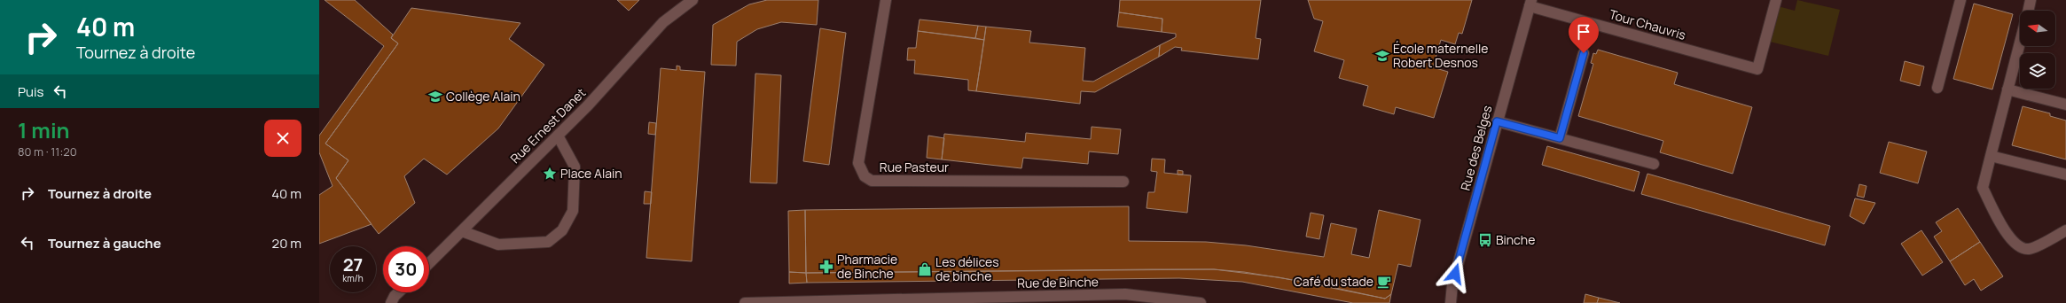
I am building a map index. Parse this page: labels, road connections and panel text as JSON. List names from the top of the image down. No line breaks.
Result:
{"streets":{"street":["Tour Chauvris","Rue Ernest Danet","Rue des Belges","Rue Pasteur","Rue de Binche"]},"crossings":[["Tour Chauvris","Rue des Belges"]],"places":{"school or university":["École maternelle Robert Desnos","Collège Alain"],"place":["Place Alain"],"bus stop":["Binche"],"pharmacy":["Pharmacie de Binche"],"shop":["Les délices de binche"],"cafe":["Café du stade"]},"north":"left","page":{"turn":["40 m","Tournez à droite"],"then":"Puis","heading":["1 min","80 m · 11:20"],"list":[{"name":"Tournez à droite","value":"40 m"},{"name":"Tournez à gauche","value":"20 m"}],"speed":"27 km/h","limit":"30"}}
